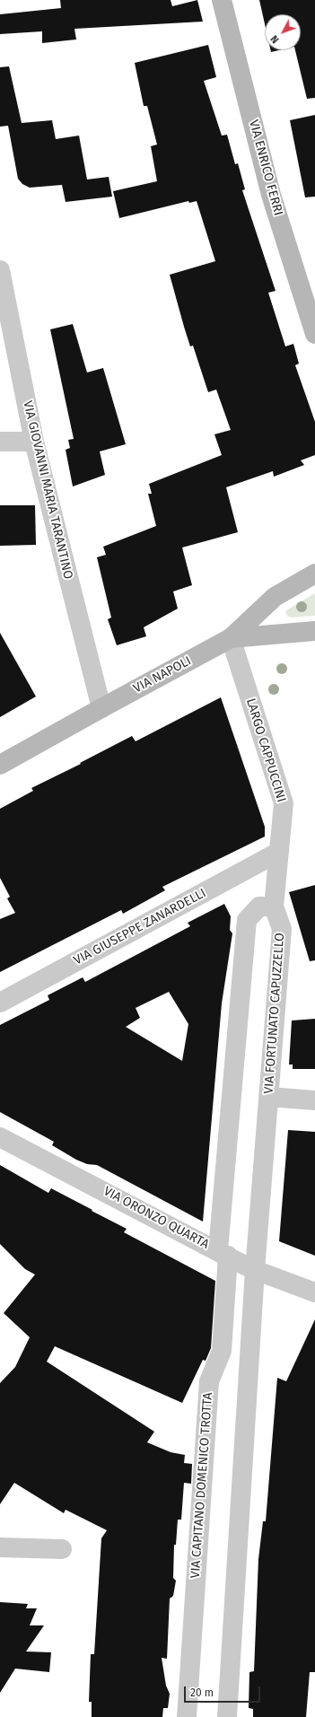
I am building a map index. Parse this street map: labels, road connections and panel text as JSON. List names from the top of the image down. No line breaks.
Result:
{"streets":{"street":["VIA ENRICO FERRI","VIA GIOVANNI MARIA TARANTINO","VIA NAPOLI","LARGO CAPPUCCINI","VIA GIUSEPPE ZANARDELLI","VIA FORTUNATO CAPUZZELLO","VIA ORONZO QUARTA","VIA CAPITANO DOMENICO TROTTA"]},"crossings":[["VIA GIOVANNI MARIA TARANTINO","VIA NAPOLI"],["VIA NAPOLI","LARGO CAPPUCCINI"],["LARGO CAPPUCCINI","VIA GIUSEPPE ZANARDELLI"],["LARGO CAPPUCCINI","VIA FORTUNATO CAPUZZELLO"],["VIA FORTUNATO CAPUZZELLO","VIA ORONZO QUARTA"],["VIA ORONZO QUARTA","VIA CAPITANO DOMENICO TROTTA"]],"scale_bar":"20 m","north":"bottom left"}
